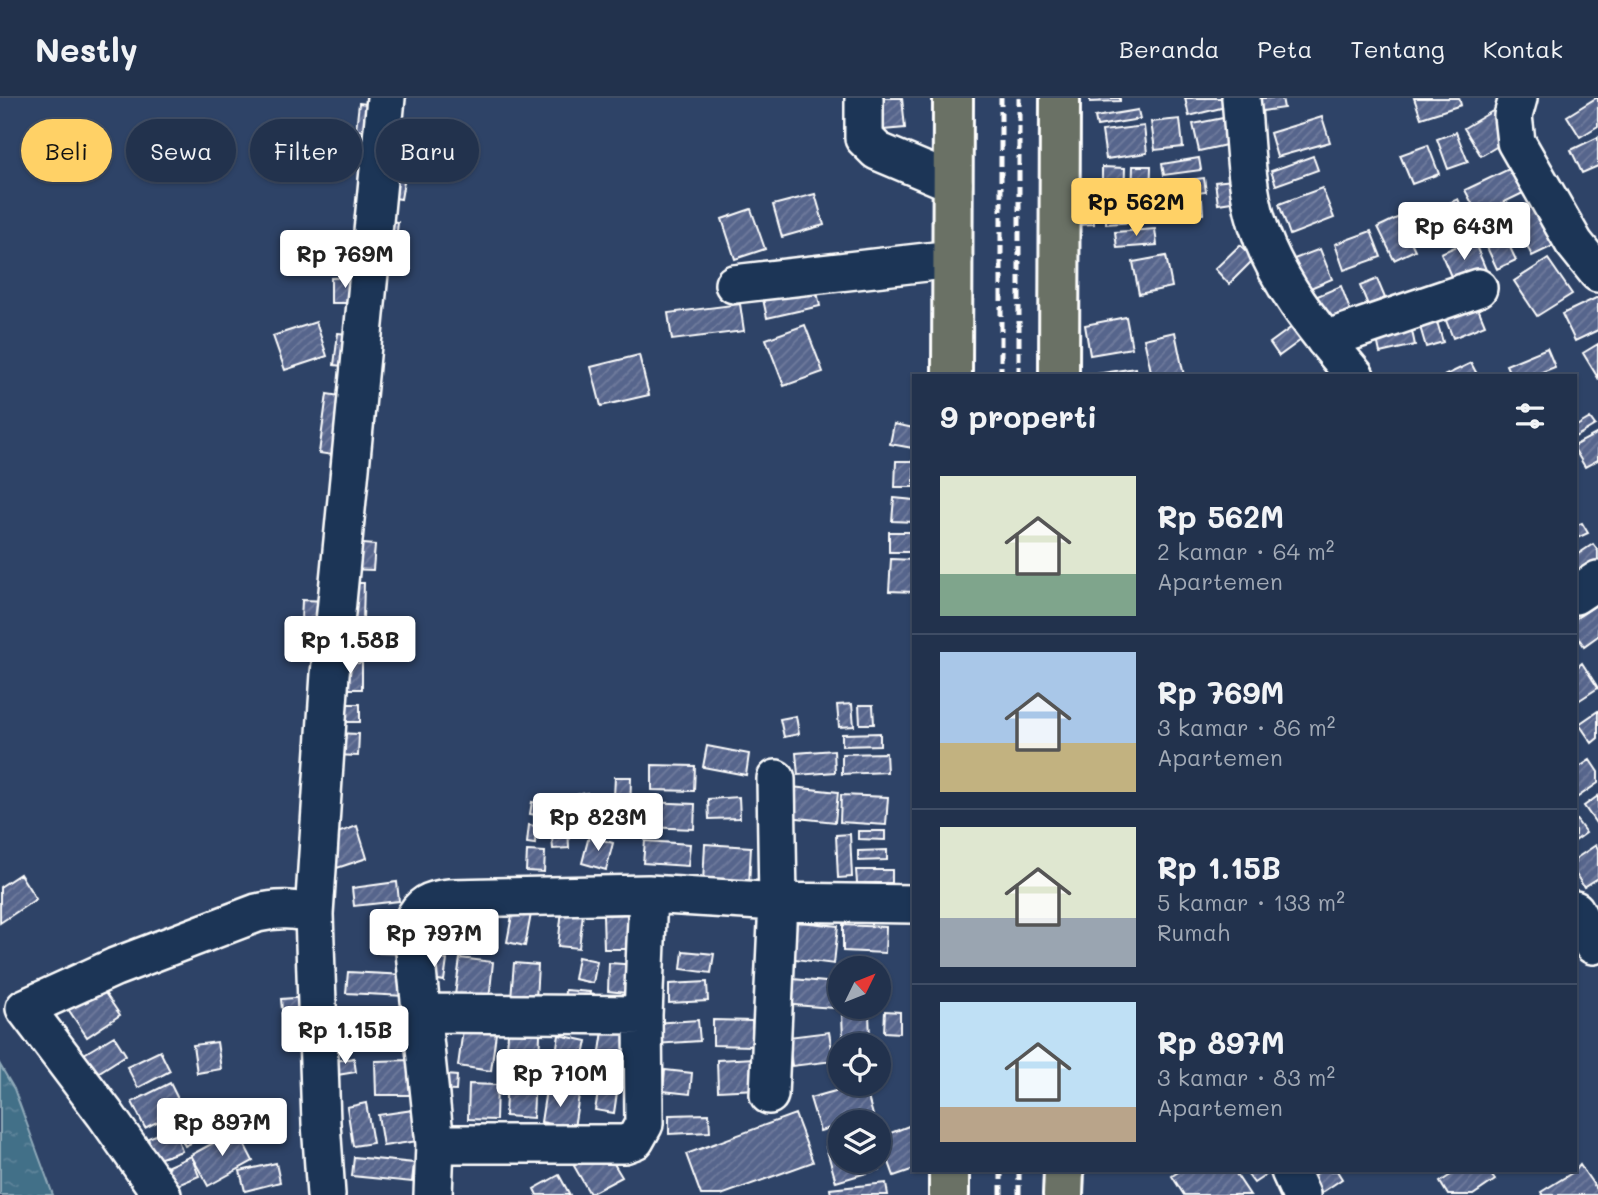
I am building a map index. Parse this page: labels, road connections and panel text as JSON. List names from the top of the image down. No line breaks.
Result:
{"north":"top right","page":{"header":"Nestly","nav":["Beranda","Peta","Tentang","Kontak"],"chip":["Beli","Sewa","Filter","Baru"],"price":["Rp 562M","Rp 643M","Rp 769M","Rp 1.58B","Rp 823M","Rp 797M","Rp 1.15B","Rp 710M","Rp 897M"],"heading":"9 properti","list":[{"name":"Rp 562M","note":"2 kamar · 64 m² · Apartemen"},{"name":"Rp 769M","note":"3 kamar · 86 m² · Apartemen"},{"name":"Rp 1.15B","note":"5 kamar · 133 m² · Rumah"},{"name":"Rp 897M","note":"3 kamar · 83 m² · Apartemen"}]}}
